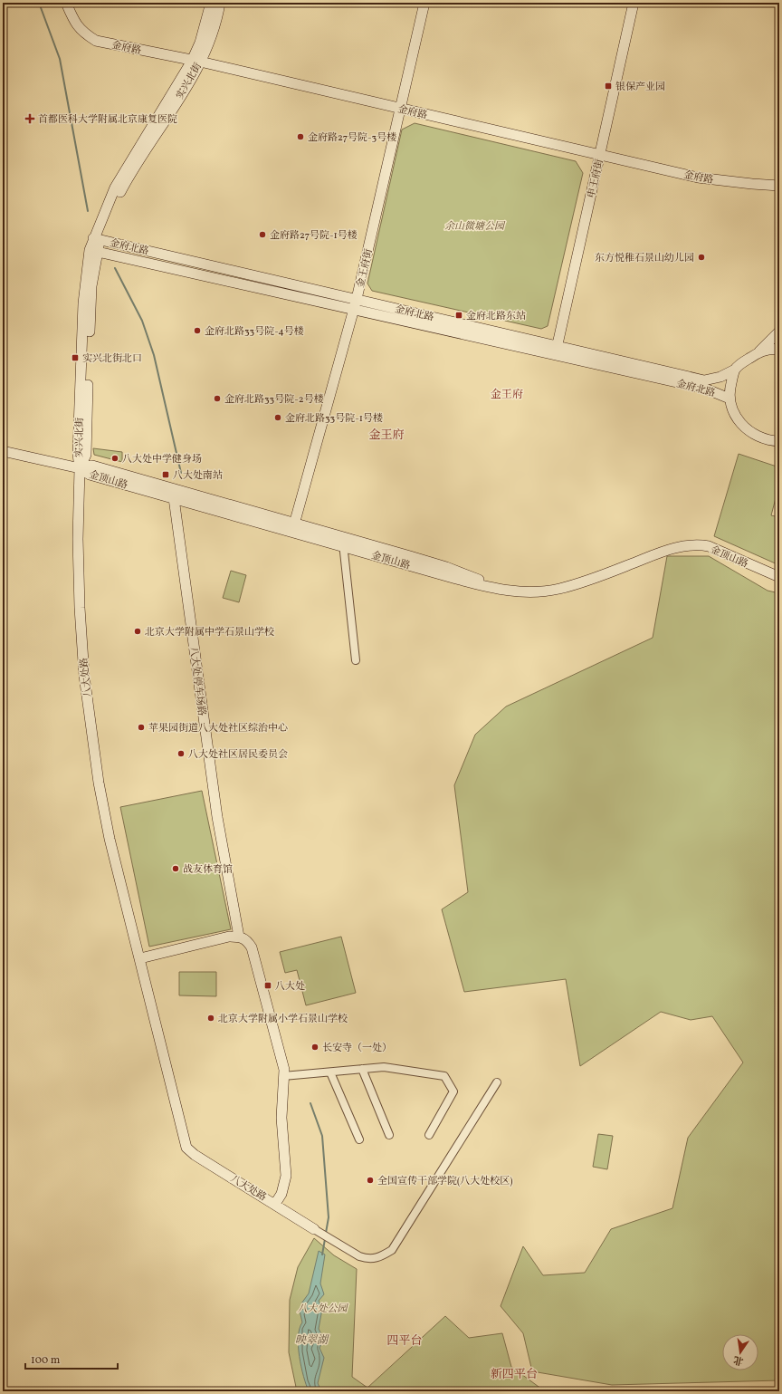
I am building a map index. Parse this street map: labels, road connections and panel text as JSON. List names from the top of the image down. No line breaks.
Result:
{"streets":{"street":["金府路","实兴北街","申王府街","金府北路","金王府街","金顶山路","八大处路","八大处停车场路"]},"crossings":[["金府路","实兴北街"],["金府路","申王府街"],["金府路","金王府街"],["实兴北街","金府北路"],["实兴北街","金顶山路"],["实兴北街","八大处路"],["申王府街","金府北路"],["金府北路","金王府街"],["金王府街","金顶山路"],["金顶山路","八大处路"],["金顶山路","八大处停车场路"]],"districts":["金王府","金王府","四平台","新四平台"],"water":["映翠湖"],"parks":["余山微塘公园","八大处公园"],"places":{"transit":["银保产业园","金府北路东站","实兴北街北口","八大处南站","八大处"],"health":["首都医科大学附属北京康复医院"],"other":["金府路27号院-3号楼","金府路27号院-1号楼","东方悦稚石景山幼儿园","金府北路33号院-4号楼","金府北路33号院-2号楼","金府北路33号院-1号楼","八大处中学健身场","北京大学附属中学石景山学校","苹果园街道八大处社区综治中心","八大处社区居民委员会","战友体育馆","北京大学附属小学石景山学校","长安寺（一处）","全国宣传干部学院(八大处校区)"]},"scale_bar":"100 m","north":"bottom"}
